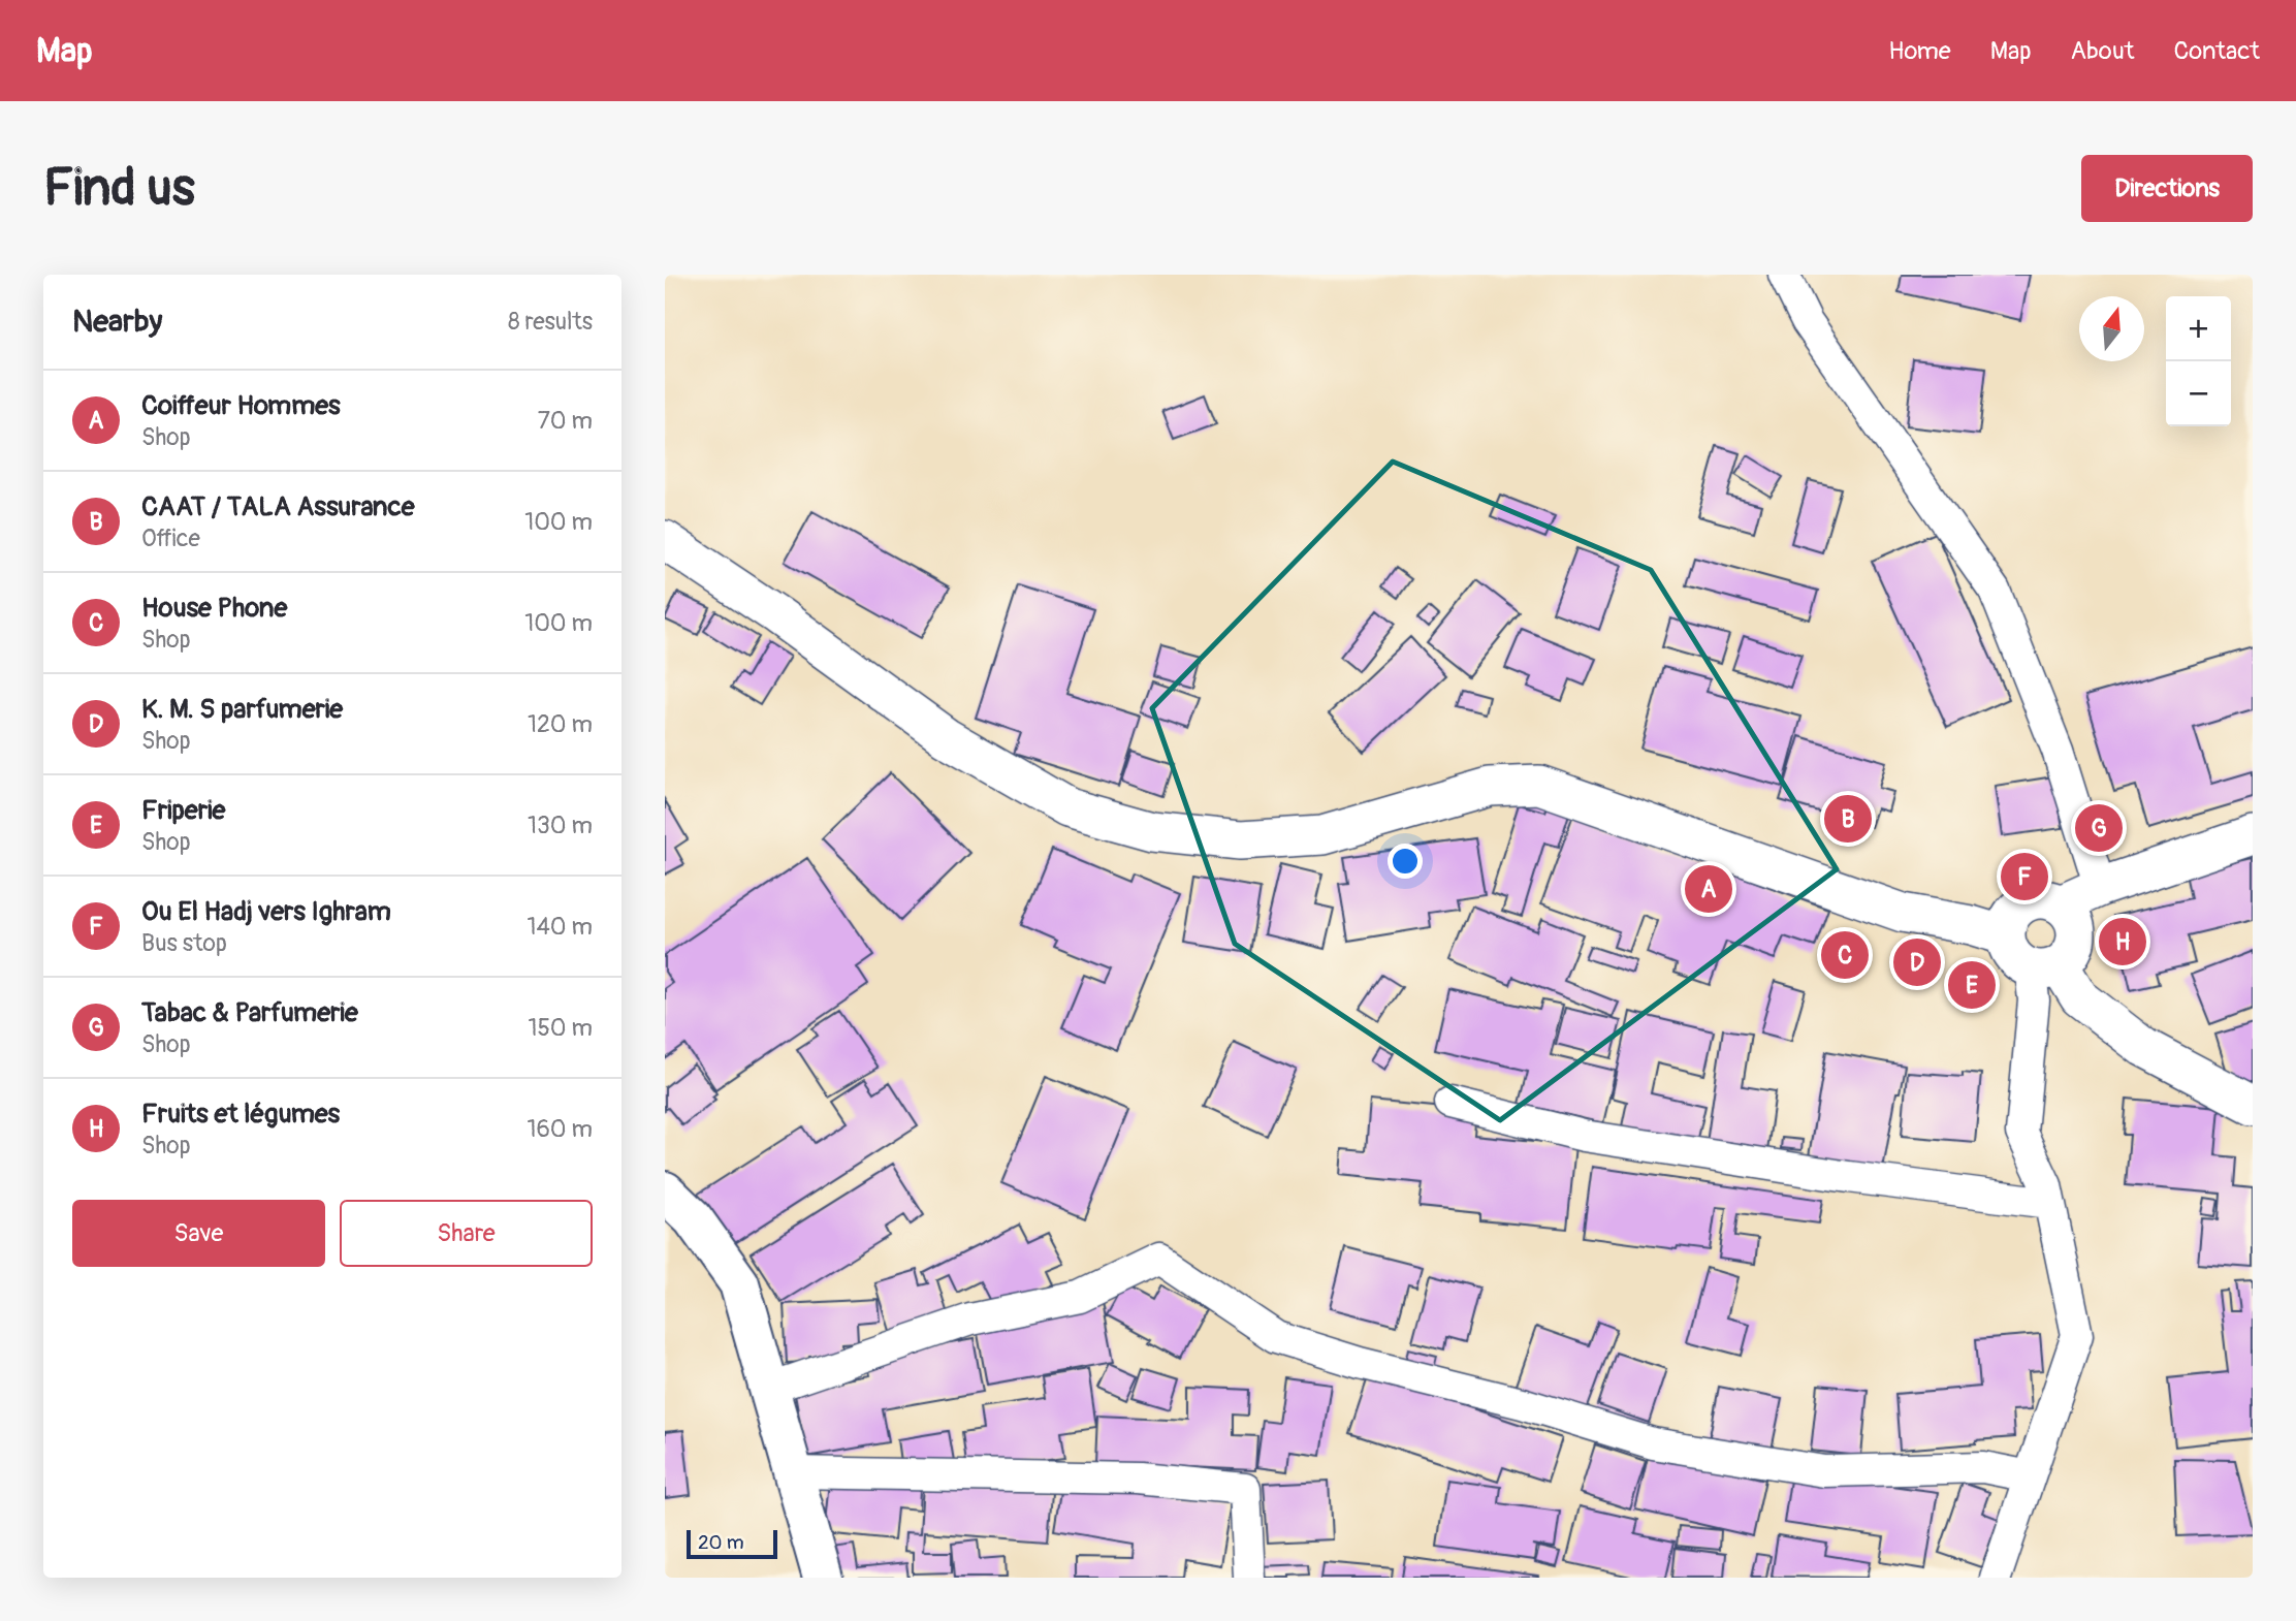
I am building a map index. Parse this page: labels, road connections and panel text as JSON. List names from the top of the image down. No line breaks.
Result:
{"scale_bar":"20 m","north":"top","page":{"header":"Map","nav":["Home","Map","About","Contact"],"buttons":["Directions",["Save","Share"]],"title":"Find us","heading":["Nearby","8 results"],"map_buttons":["+","−"],"list":[{"mark":"A","name":"Coiffeur Hommes","note":"Shop","value":"70 m"},{"mark":"B","name":"CAAT / TALA Assurance","note":"Office","value":"100 m"},{"mark":"C","name":"House Phone","note":"Shop","value":"100 m"},{"mark":"D","name":"K. M. S parfumerie","note":"Shop","value":"120 m"},{"mark":"E","name":"Friperie","note":"Shop","value":"130 m"},{"mark":"F","name":"Ou El Hadj vers Ighram","note":"Bus stop","value":"140 m"},{"mark":"G","name":"Tabac & Parfumerie","note":"Shop","value":"150 m"},{"mark":"H","name":"Fruits et légumes","note":"Shop","value":"160 m"}],"pins":["B","G","F","A","H","C","D","E"],"scale":"20 m"}}
